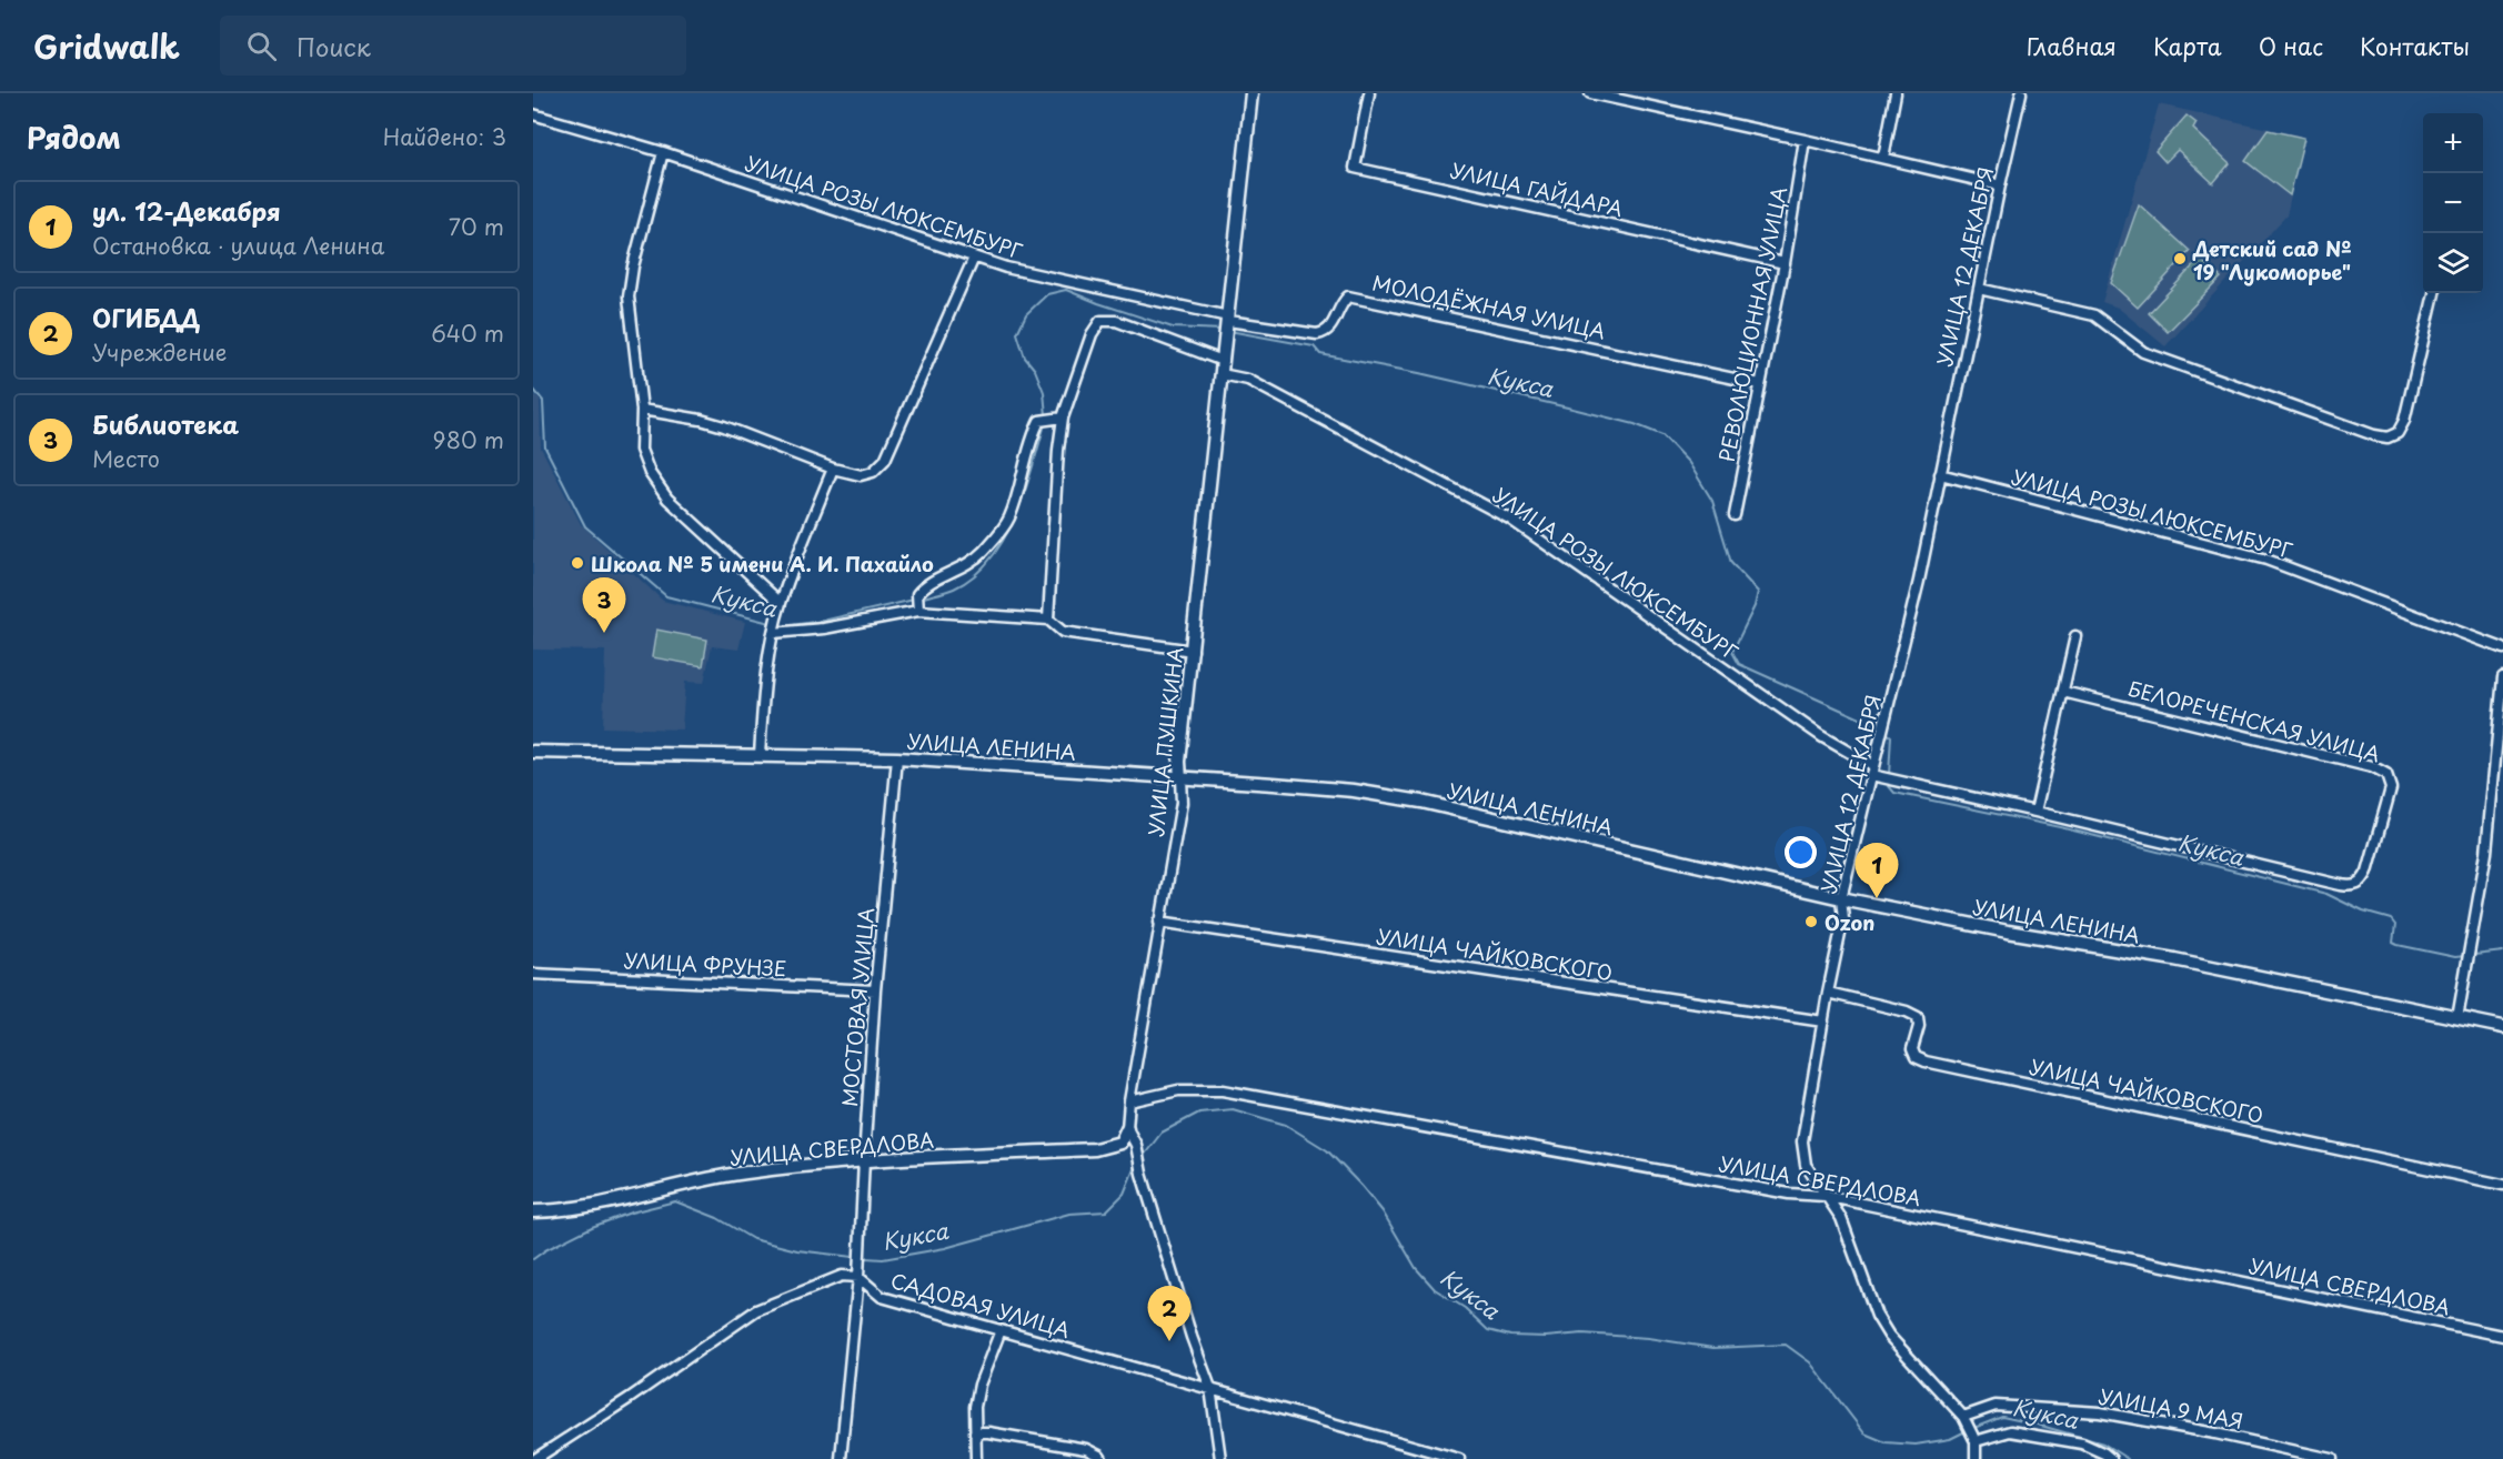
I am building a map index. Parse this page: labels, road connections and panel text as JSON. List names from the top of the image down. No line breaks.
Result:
{"streets":{"street":["УЛИЦА ГАЙДАРА","УЛИЦА РОЗЫ ЛЮКСЕМБУРГ","УЛИЦА 12 ДЕКАБРЯ","МОЛОДЁЖНАЯ УЛИЦА","РЕВОЛЮЦИОННАЯ УЛИЦА","БЕЛОРЕЧЕНСКАЯ УЛИЦА","УЛИЦА ПУШКИНА","УЛИЦА ЛЕНИНА","УЛИЦА ЧАЙКОВСКОГО","УЛИЦА ФРУНЗЕ","МОСТОВАЯ УЛИЦА","УЛИЦА СВЕРДЛОВА","САДОВАЯ УЛИЦА","УЛИЦА 9 МАЯ"]},"crossings":[["УЛИЦА ГАЙДАРА","РЕВОЛЮЦИОННАЯ УЛИЦА"],["УЛИЦА РОЗЫ ЛЮКСЕМБУРГ","УЛИЦА 12 ДЕКАБРЯ"],["УЛИЦА РОЗЫ ЛЮКСЕМБУРГ","МОЛОДЁЖНАЯ УЛИЦА"],["УЛИЦА РОЗЫ ЛЮКСЕМБУРГ","БЕЛОРЕЧЕНСКАЯ УЛИЦА"],["УЛИЦА РОЗЫ ЛЮКСЕМБУРГ","УЛИЦА ПУШКИНА"],["УЛИЦА 12 ДЕКАБРЯ","БЕЛОРЕЧЕНСКАЯ УЛИЦА"],["УЛИЦА 12 ДЕКАБРЯ","УЛИЦА ЛЕНИНА"],["УЛИЦА 12 ДЕКАБРЯ","УЛИЦА ЧАЙКОВСКОГО"],["УЛИЦА 12 ДЕКАБРЯ","УЛИЦА СВЕРДЛОВА"],["УЛИЦА 12 ДЕКАБРЯ","УЛИЦА 9 МАЯ"],["МОЛОДЁЖНАЯ УЛИЦА","РЕВОЛЮЦИОННАЯ УЛИЦА"],["МОЛОДЁЖНАЯ УЛИЦА","УЛИЦА ПУШКИНА"],["УЛИЦА ПУШКИНА","УЛИЦА ЛЕНИНА"],["УЛИЦА ПУШКИНА","УЛИЦА ЧАЙКОВСКОГО"],["УЛИЦА ПУШКИНА","УЛИЦА СВЕРДЛОВА"],["УЛИЦА ЛЕНИНА","МОСТОВАЯ УЛИЦА"],["УЛИЦА ФРУНЗЕ","МОСТОВАЯ УЛИЦА"],["МОСТОВАЯ УЛИЦА","УЛИЦА СВЕРДЛОВА"],["МОСТОВАЯ УЛИЦА","САДОВАЯ УЛИЦА"]],"water":["Кукса"],"places":["Детский сад № 19 \"Лукоморье\"","Школа № 5 имени А. И. Пахайло","Ozon"],"page":{"header":"Gridwalk","search":"Поиск","nav":["Главная","Карта","О нас","Контакты"],"heading":["Рядом","Найдено: 3"],"map_buttons":["+","−"],"list":[{"mark":"1","name":"ул. 12-Декабря","note":"Остановка · улица Ленина","value":"70 m"},{"mark":"2","name":"ОГИБДД","note":"Учреждение","value":"640 m"},{"mark":"3","name":"Библиотека","note":"Место","value":"980 m"}],"pins":["3","1","2"]}}
